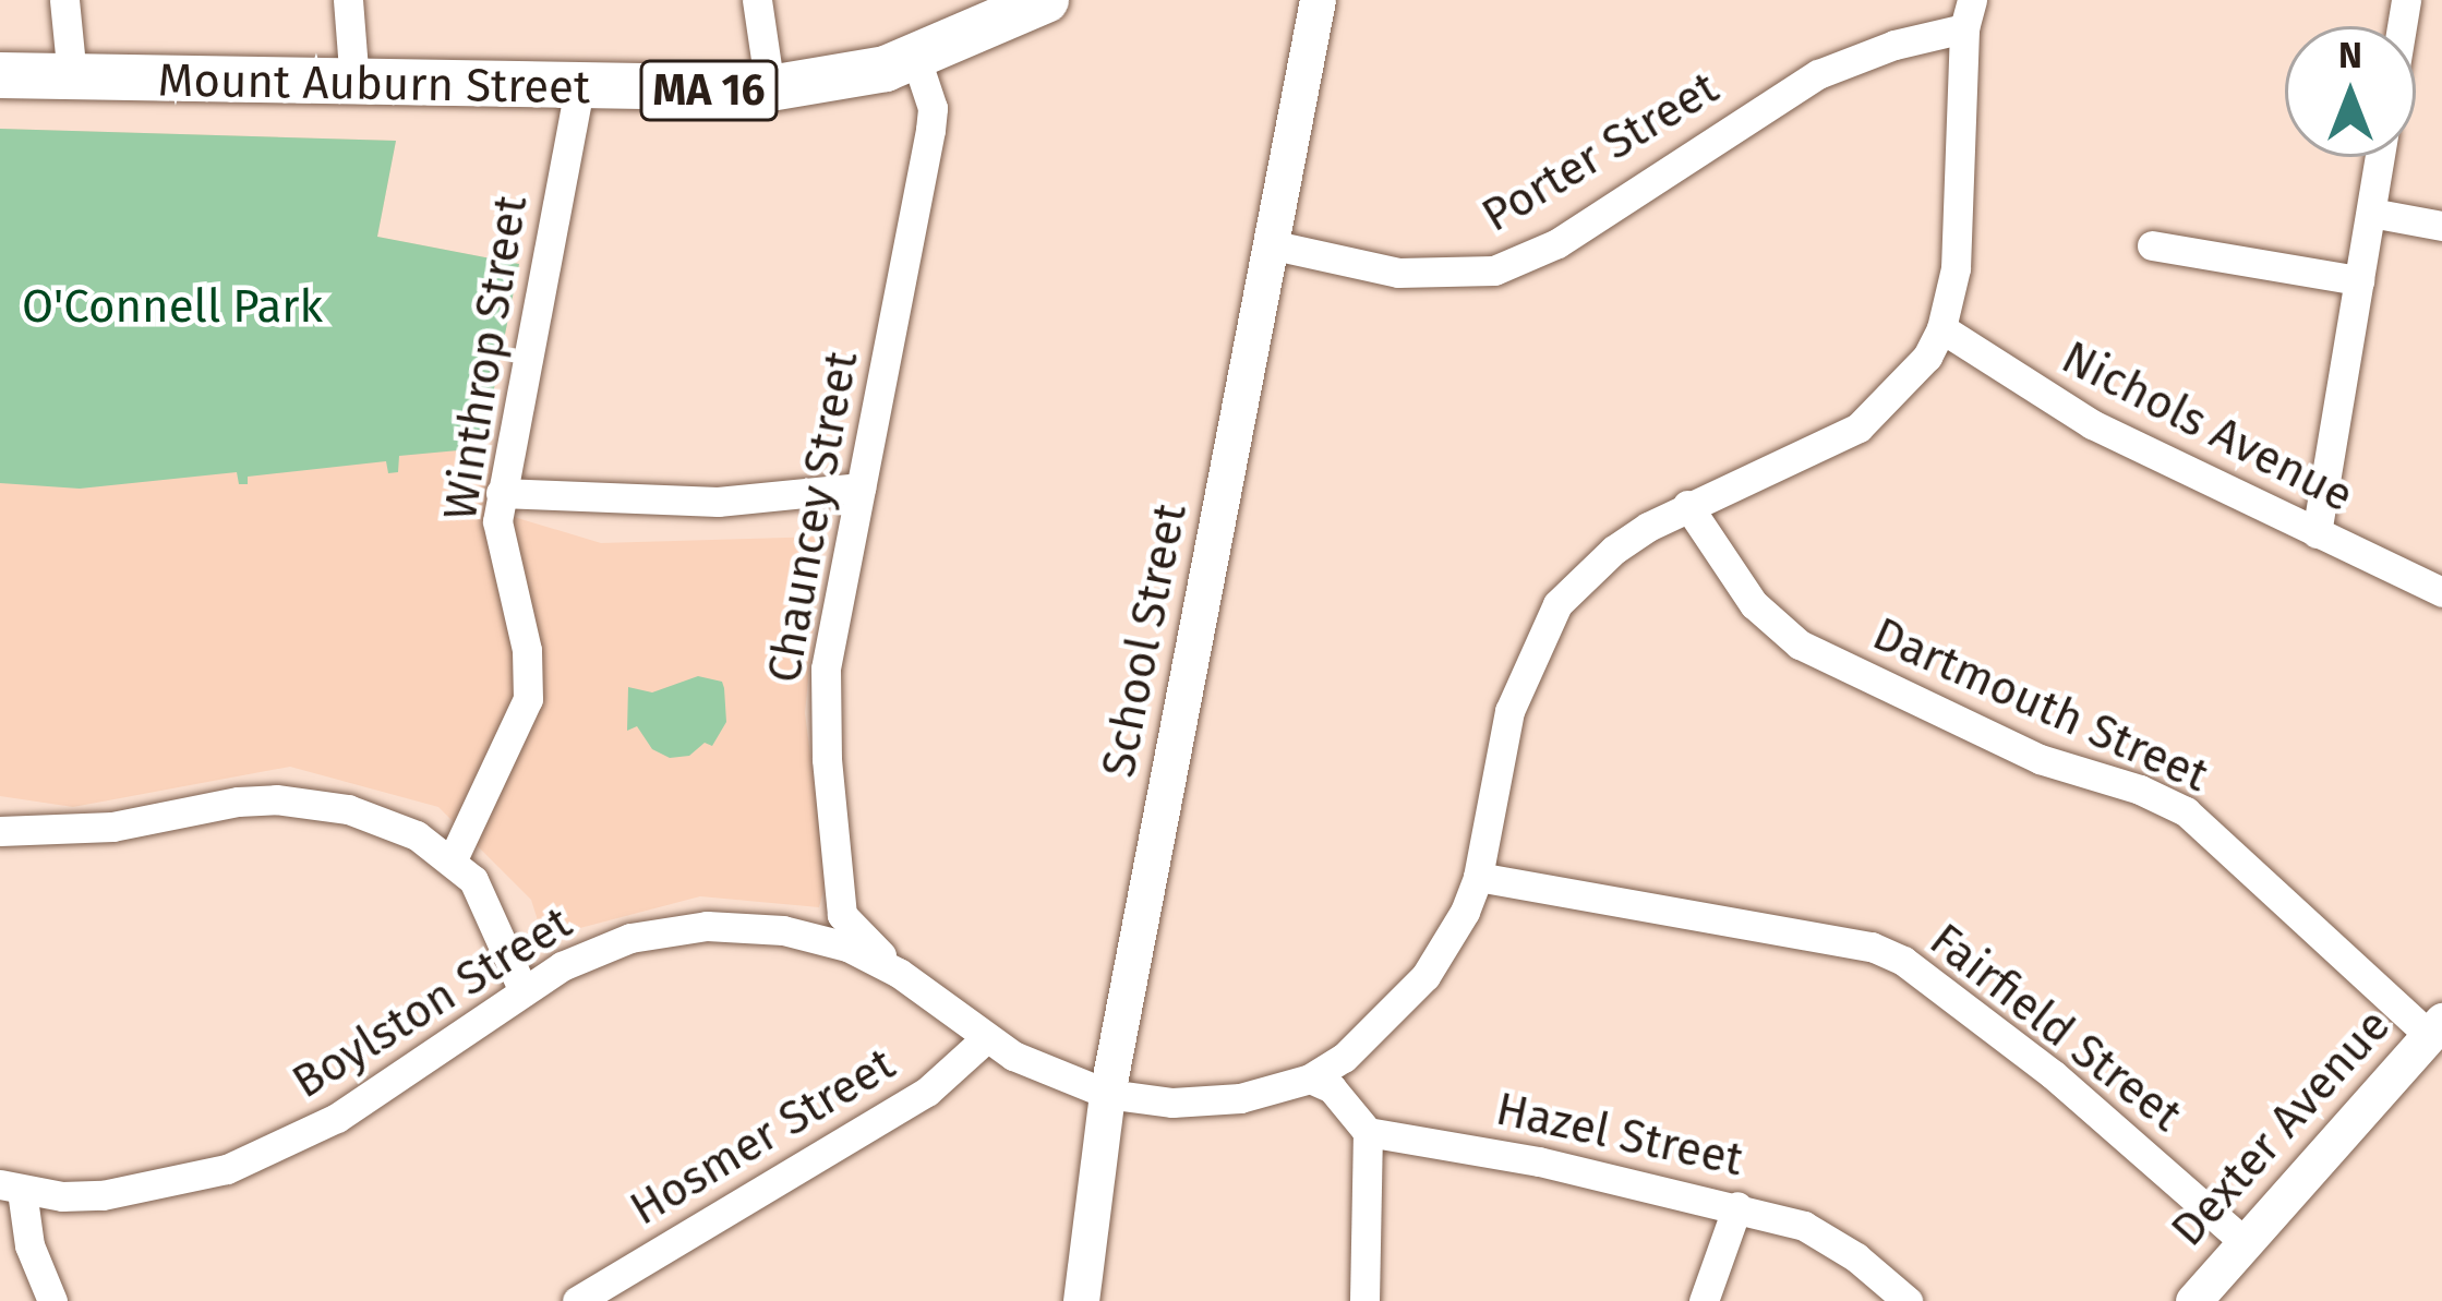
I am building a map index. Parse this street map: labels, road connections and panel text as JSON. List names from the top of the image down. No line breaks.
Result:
{"streets":{"main road":["Mount Auburn Street","MA 16"],"street":["Porter Street","Winthrop Street","Nichols Avenue","Chauncey Street","School Street","Dartmouth Street","Boylston Street","Fairfield Street","Dexter Avenue","Hazel Street","Hosmer Street"]},"crossings":[["Mount Auburn Street","Winthrop Street"],["Mount Auburn Street","Chauncey Street"],["Porter Street","School Street"],["Porter Street","Boylston Street"],["Nichols Avenue","Boylston Street"],["Chauncey Street","Boylston Street"],["School Street","Boylston Street"],["Dartmouth Street","Boylston Street"],["Dartmouth Street","Dexter Avenue"],["Boylston Street","Fairfield Street"],["Boylston Street","Hosmer Street"],["Fairfield Street","Dexter Avenue"]],"parks":["O'Connell Park"],"north":"top"}
